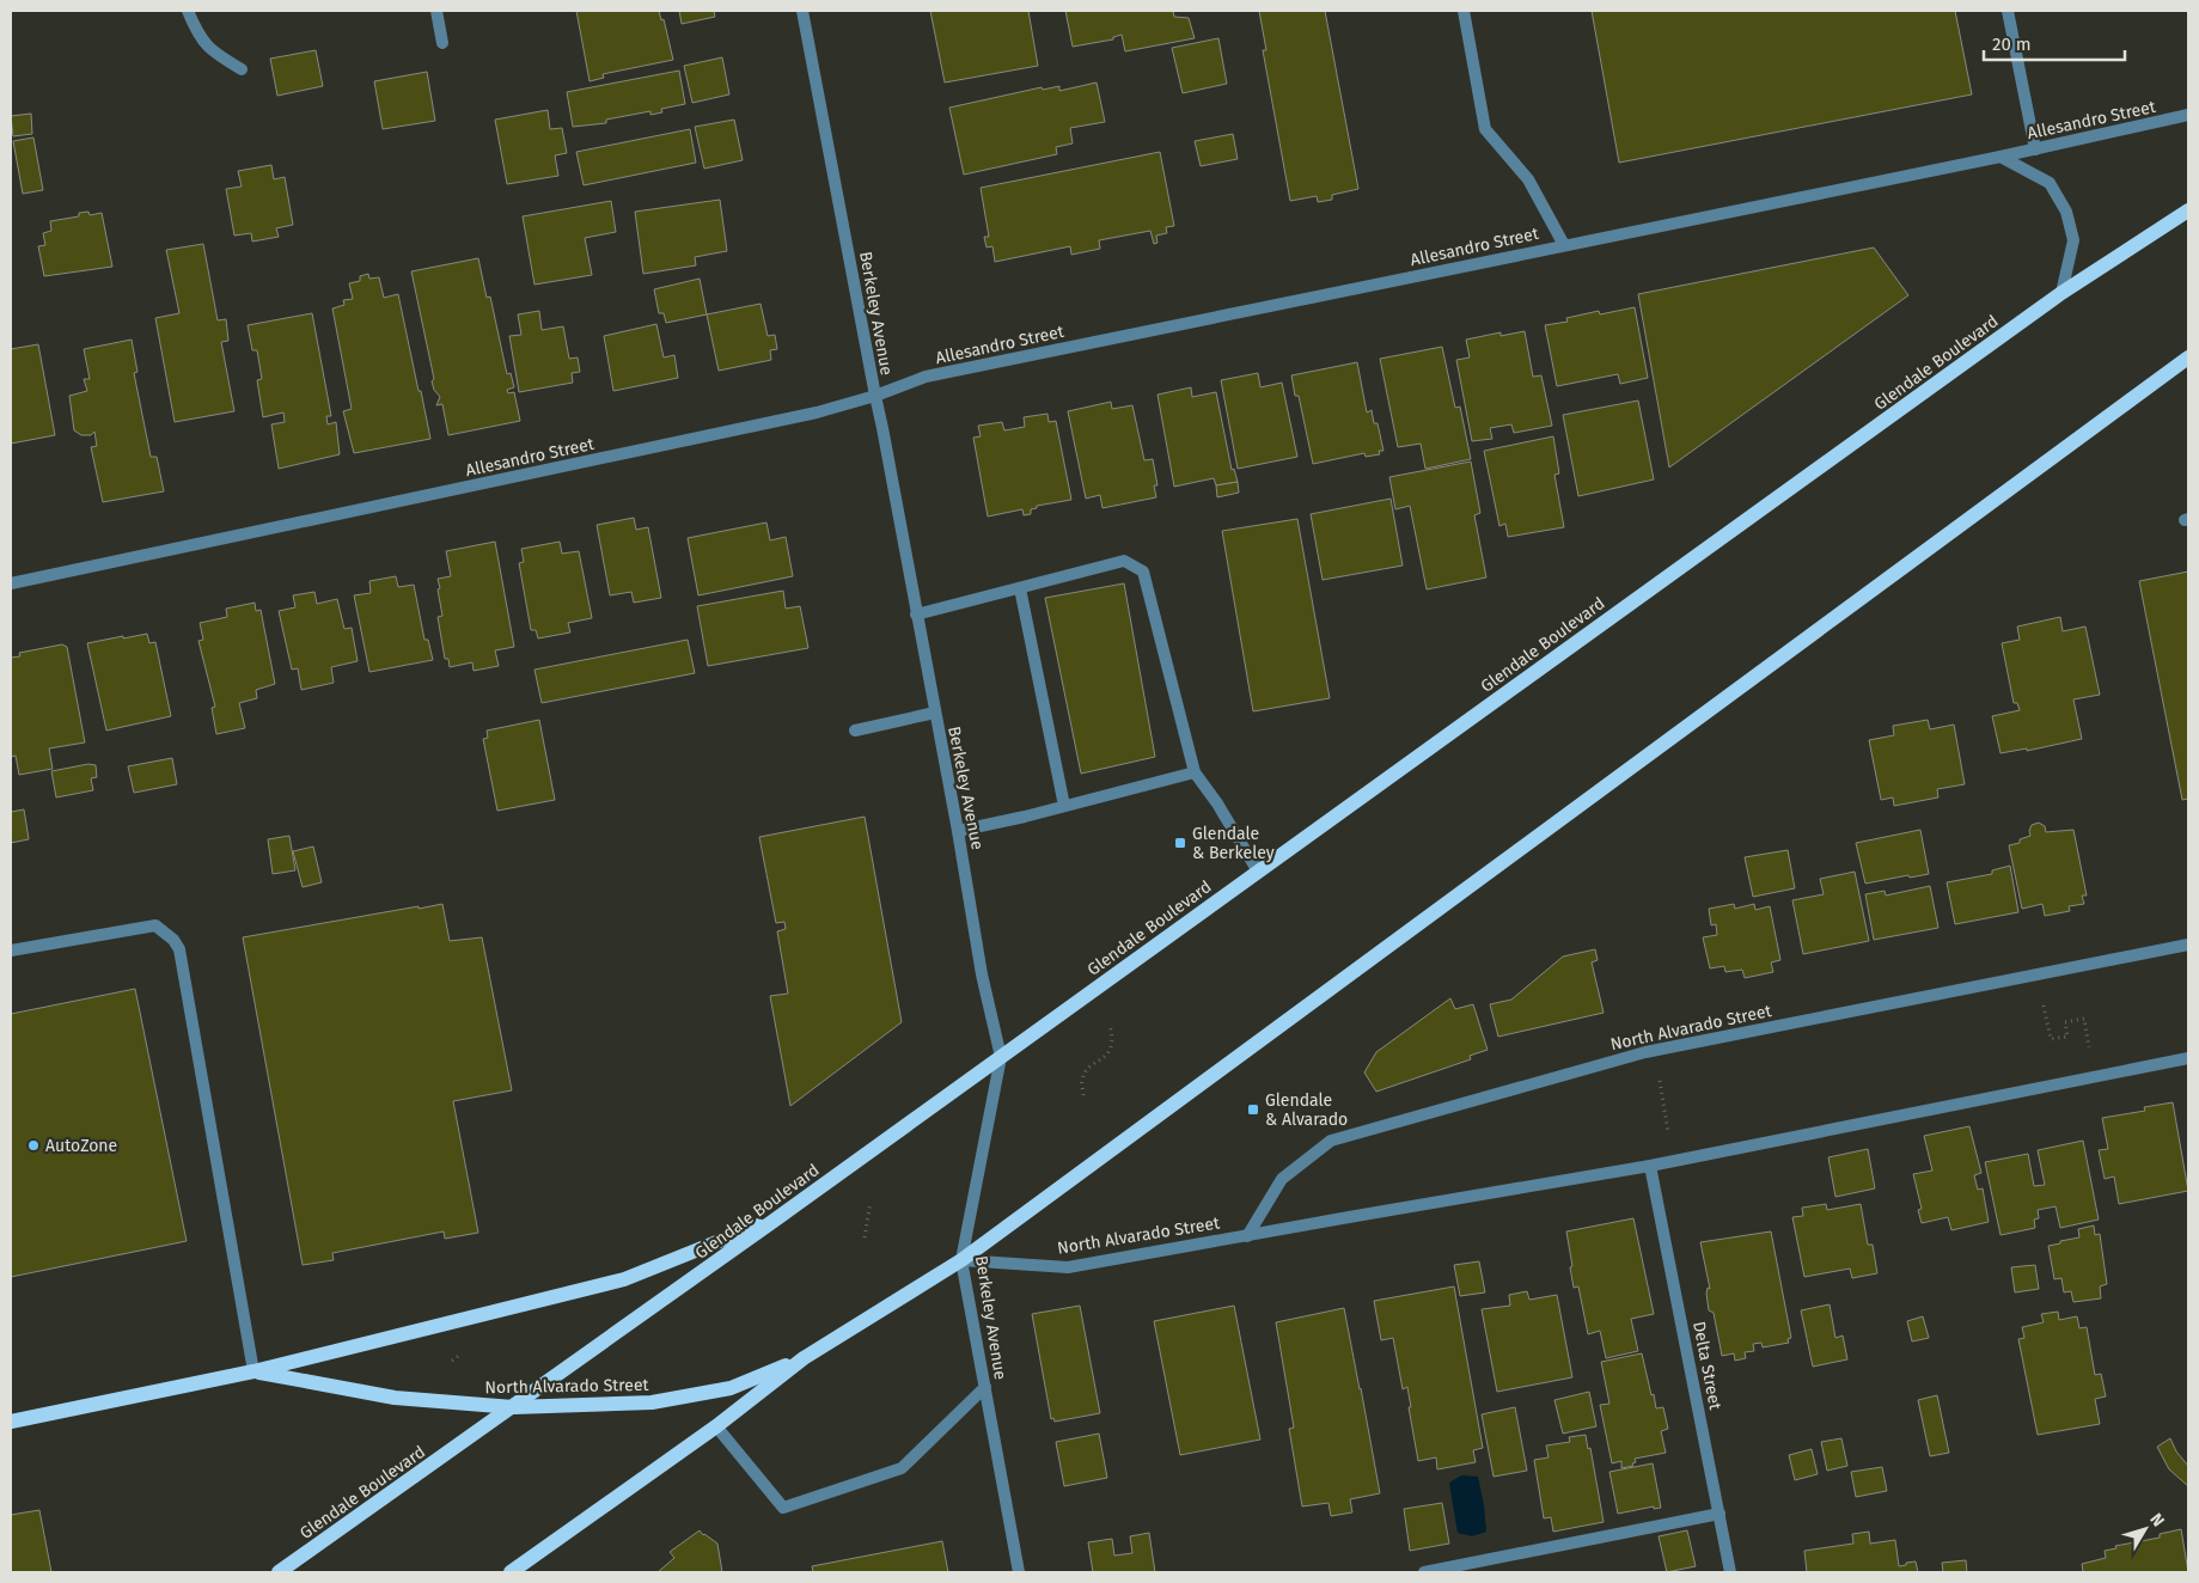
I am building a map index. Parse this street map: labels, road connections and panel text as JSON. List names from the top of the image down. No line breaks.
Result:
{"streets":{"main road":["Glendale Boulevard","North Alvarado Street"],"street":["Allesandro Street","Berkeley Avenue","Delta Street"]},"crossings":[["Allesandro Street","Berkeley Avenue"],["Berkeley Avenue","Glendale Boulevard"],["Berkeley Avenue","North Alvarado Street"],["Glendale Boulevard","North Alvarado Street"],["North Alvarado Street","Delta Street"]],"places":{"transit":["Glendale & Berkeley","Glendale & Alvarado"],"other":["AutoZone"]},"scale_bar":"20 m","north":"top right"}
